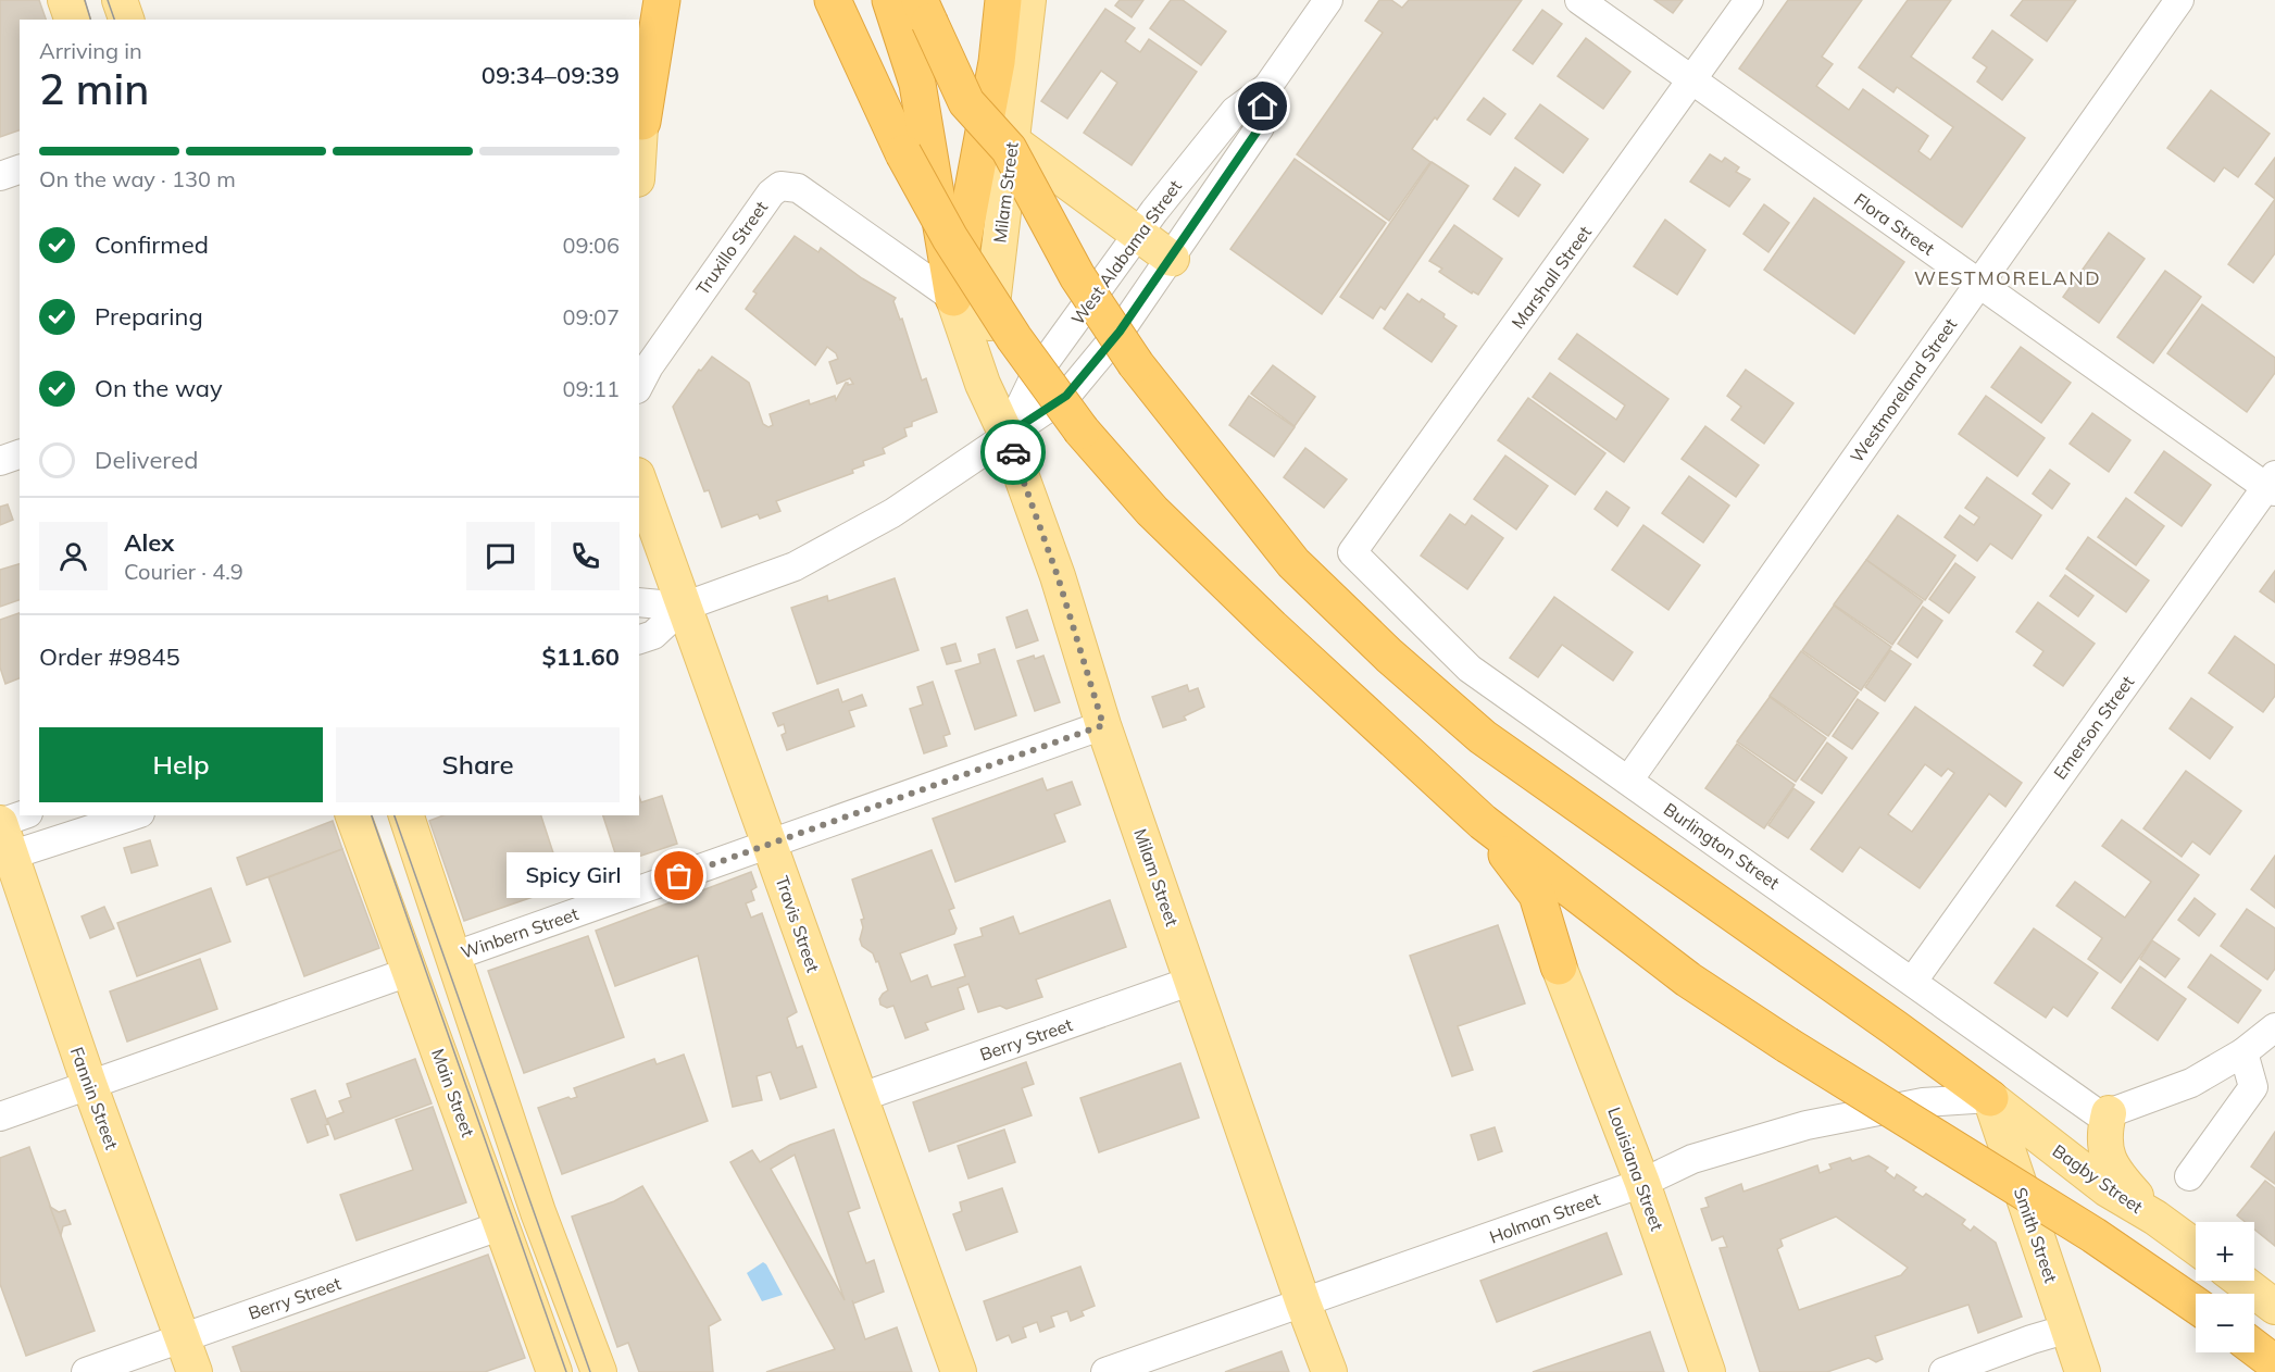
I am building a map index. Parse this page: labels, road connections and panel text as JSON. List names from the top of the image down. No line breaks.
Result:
{"streets":{"main road":["Milam Street","Travis Street","Main Street","Fannin Street","Louisiana Street","Bagby Street","Smith Street"],"street":["Flora Street","Truxillo Street","West Alabama Street","Marshall Street","Westmoreland Street","Emerson Street","Burlington Street","Winbern Street","Berry Street","Holman Street"]},"crossings":[["Milam Street","Truxillo Street"],["Milam Street","West Alabama Street"],["Milam Street","Winbern Street"],["Milam Street","Berry Street"],["Milam Street","Holman Street"],["Flora Street","Marshall Street"],["Flora Street","Westmoreland Street"],["Flora Street","Emerson Street"],["West Alabama Street","Travis Street"],["Marshall Street","Burlington Street"],["Westmoreland Street","Burlington Street"],["Emerson Street","Burlington Street"],["Travis Street","Winbern Street"],["Travis Street","Berry Street"],["Berry Street","Main Street"],["Berry Street","Fannin Street"],["Louisiana Street","Holman Street"],["Bagby Street","Holman Street"],["Bagby Street","Smith Street"],["Holman Street","Smith Street"]],"districts":["WESTMORELAND"],"places":["Spicy Girl"],"page":{"heading":["2 min","Arriving in","09:34–09:39"],"panel":["Alex","Courier · 4.9","Order #9845","$11.60"],"bar":"On the way · 130 m","list":[["Confirmed","09:06"],["Preparing","09:07"],["On the way","09:11"],"Delivered"],"buttons":["Help","Share"],"bubble":"Spicy Girl","map_buttons":["+","−"]}}
